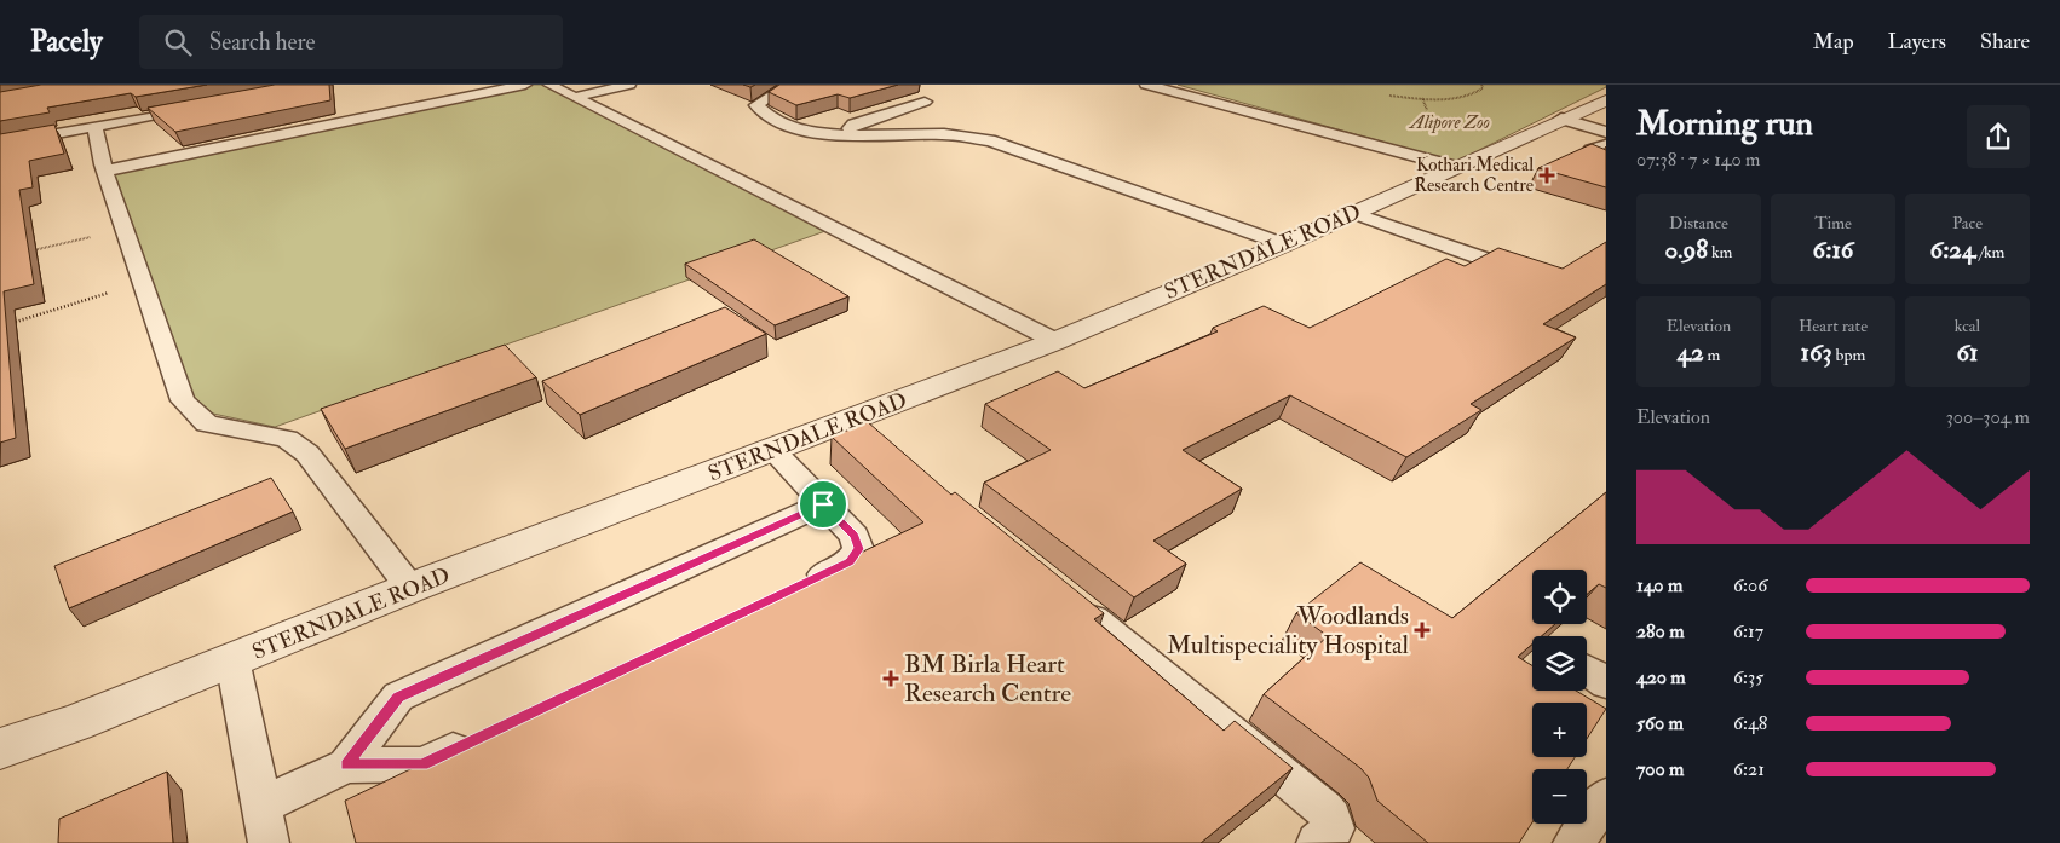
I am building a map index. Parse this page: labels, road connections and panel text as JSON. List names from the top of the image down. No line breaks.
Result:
{"streets":{"street":["STERNDALE ROAD"]},"parks":["Alipore Zoo"],"places":{"health":["Kothari Medical Research Centre","Woodlands Multispeciality Hospital","BM Birla Heart Research Centre"]},"page":{"header":"Pacely","search":"Search here","nav":["Map","Layers","Share"],"heading":["Morning run","07:38 · 7 × 140 m"],"stats":[["Distance","0.98 km"],["Time","6:16"],["Pace","6:24 /km"],["Elevation","42 m"],["Heart rate","163 bpm"],["kcal","61"]],"chart":["Elevation","300–304 m"],"list":[{"name":"140 m","note":"6:06"},{"name":"280 m","note":"6:17"},{"name":"420 m","note":"6:35"},{"name":"560 m","note":"6:48"},{"name":"700 m","note":"6:21"}],"map_buttons":["+","−"]}}
